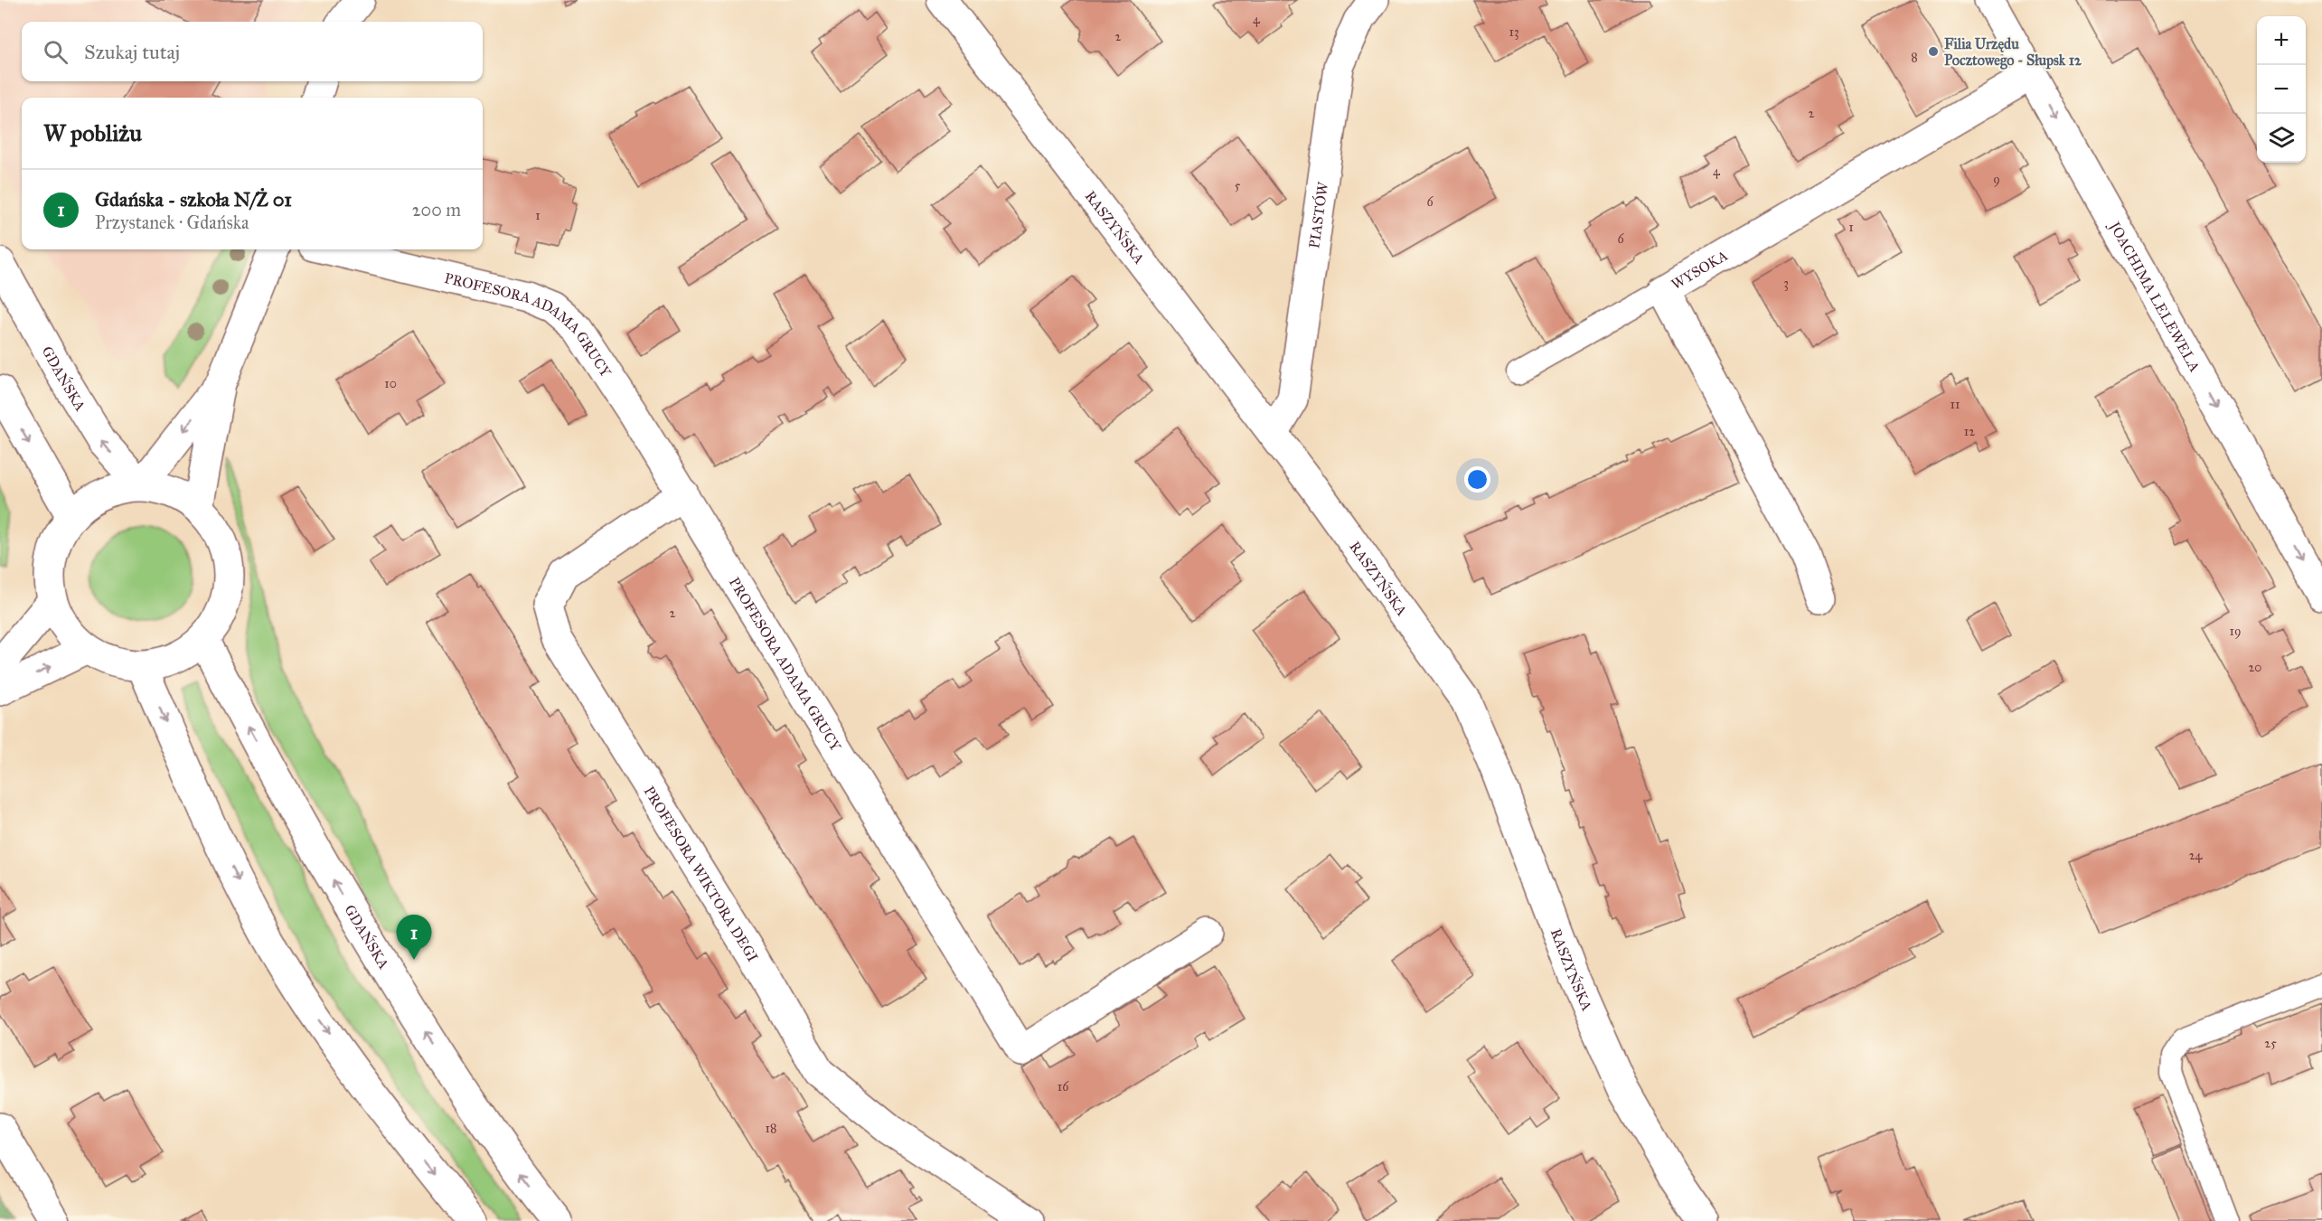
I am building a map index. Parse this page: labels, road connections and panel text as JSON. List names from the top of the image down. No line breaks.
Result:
{"streets":{"street":["PIASTÓW","RASZYŃSKA","WYSOKA","JOACHIMA LELEWELA","PROFESORA ADAMA GRUCY","GDAŃSKA","PROFESORA WIKTORA DEGI"]},"crossings":[["PIASTÓW","RASZYŃSKA"],["WYSOKA","JOACHIMA LELEWELA"],["PROFESORA ADAMA GRUCY","PROFESORA WIKTORA DEGI"]],"one_way":["JOACHIMA LELEWELA"],"places":["Filia Urzędu Pocztowego - Słupsk 12"],"house_numbers":["4","13","2","8","2","4","9","5","6","1","1","6","3","10","11","12","2","19","20","24","25","16","18"],"page":{"map_buttons":["+","−"],"search":"Szukaj tutaj","heading":"W pobliżu","list":[{"mark":"1","name":"Gdańska - szkoła N/Ż 01","note":"Przystanek · Gdańska","value":"200 m"}],"pins":"1"}}
